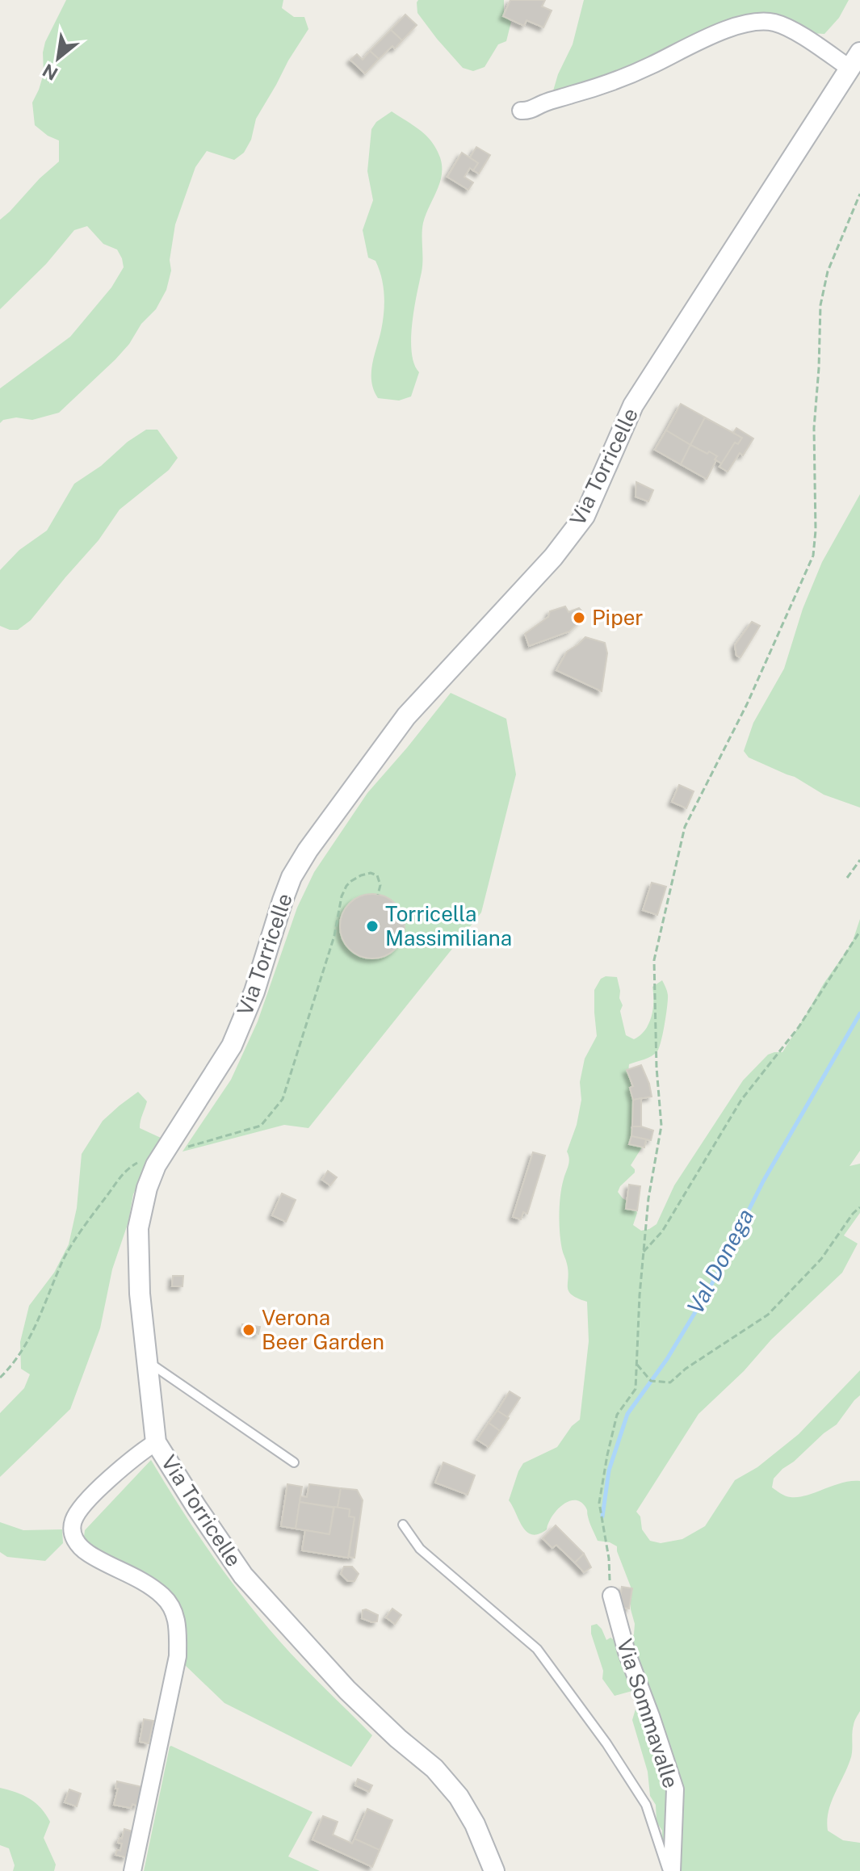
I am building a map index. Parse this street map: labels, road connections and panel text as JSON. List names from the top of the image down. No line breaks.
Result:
{"streets":{"street":["Via Torricelle","Via Sommavalle"]},"water":["Val Donega"],"places":["Piper","Torricella Massimiliana","Verona Beer Garden"],"north":"bottom left"}
